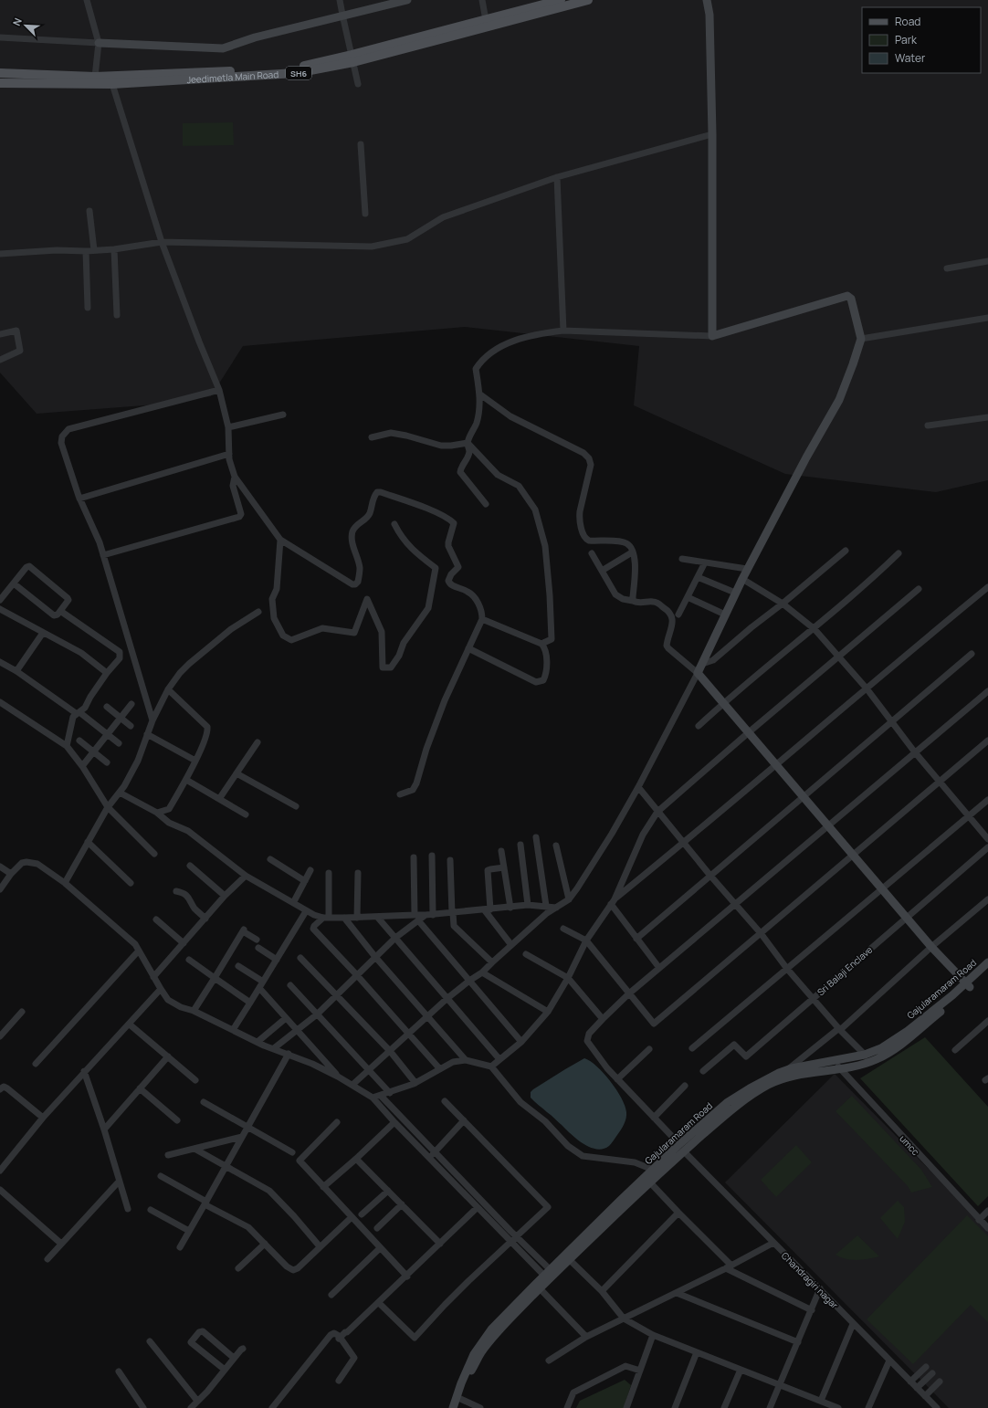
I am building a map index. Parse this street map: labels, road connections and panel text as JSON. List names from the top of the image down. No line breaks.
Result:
{"streets":{"main road":["SH6","Jeedimetla Main Road"],"street":["Sri Balaji Enclave","Gajularamaram Road","umcc","Chandragiri nagar"]},"crossings":[["Gajularamaram Road","umcc"],["Gajularamaram Road","Chandragiri nagar"]],"legend":["Road","Park","Water"],"north":"top left"}
